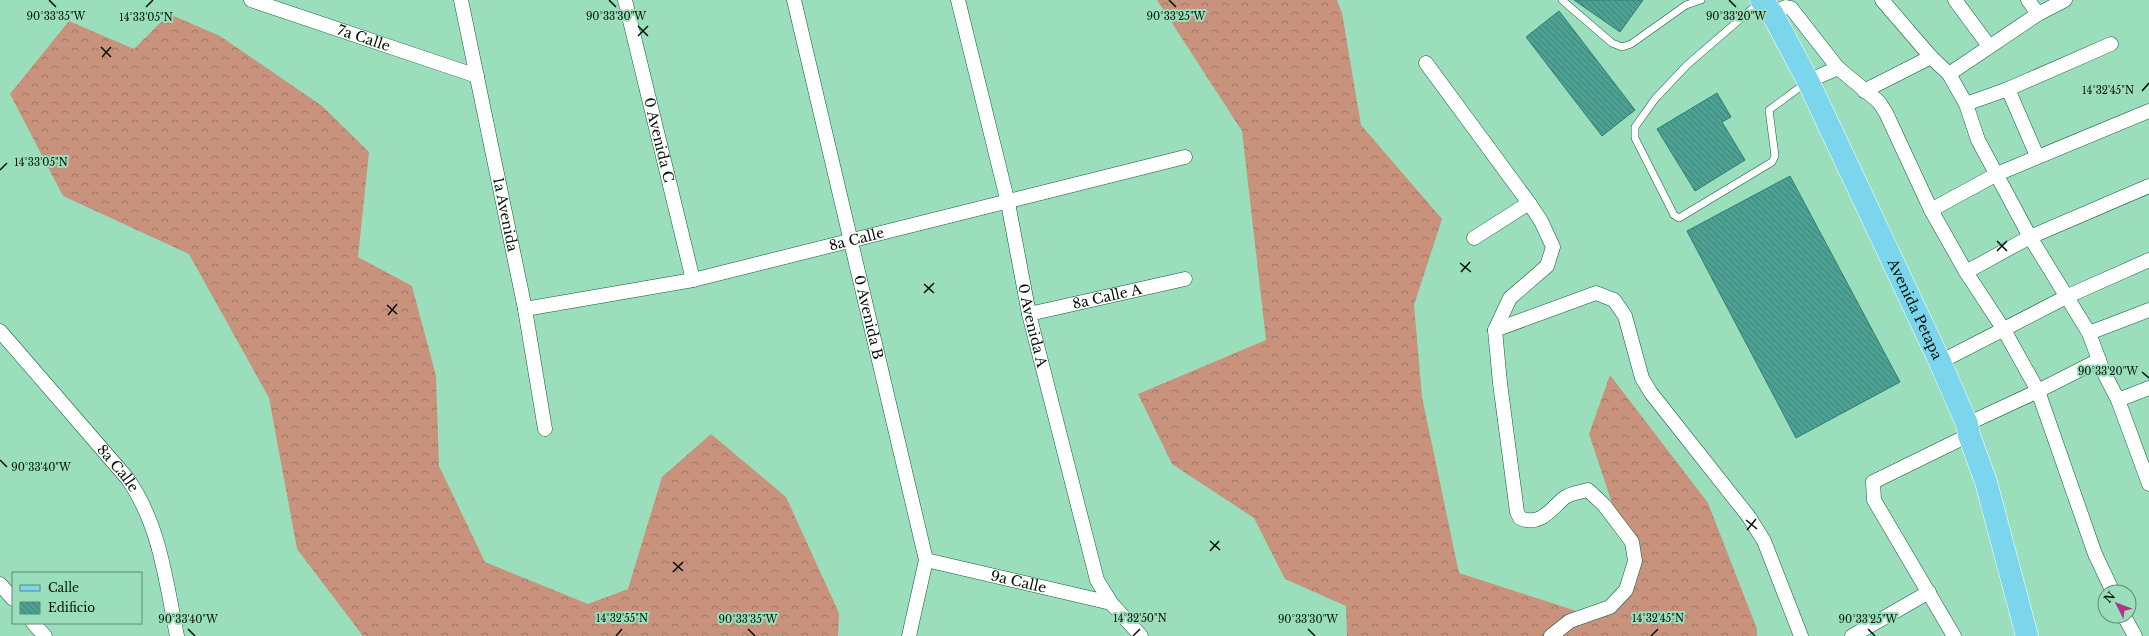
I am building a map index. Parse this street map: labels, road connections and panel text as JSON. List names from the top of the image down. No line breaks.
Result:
{"streets":{"main road":["Avenida Petapa"],"street":["7a Calle","0 Avenida C","1a Avenida","8a Calle","8a Calle A","0 Avenida B","0 Avenida A","9a Calle"]},"crossings":[["7a Calle","1a Avenida"],["0 Avenida C","8a Calle"],["1a Avenida","8a Calle"],["8a Calle","0 Avenida B"],["8a Calle","0 Avenida A"],["8a Calle A","0 Avenida A"],["0 Avenida B","9a Calle"],["0 Avenida A","9a Calle"]],"legend":["Calle","Edificio"],"north":"top left","coordinates":["90°33'35\"W","90°33'30\"W","90°33'25\"W","90°33'20\"W","14°33'05\"N","14°32'45\"N","90°33'40\"W","14°32'55\"N","14°32'50\"N"]}
